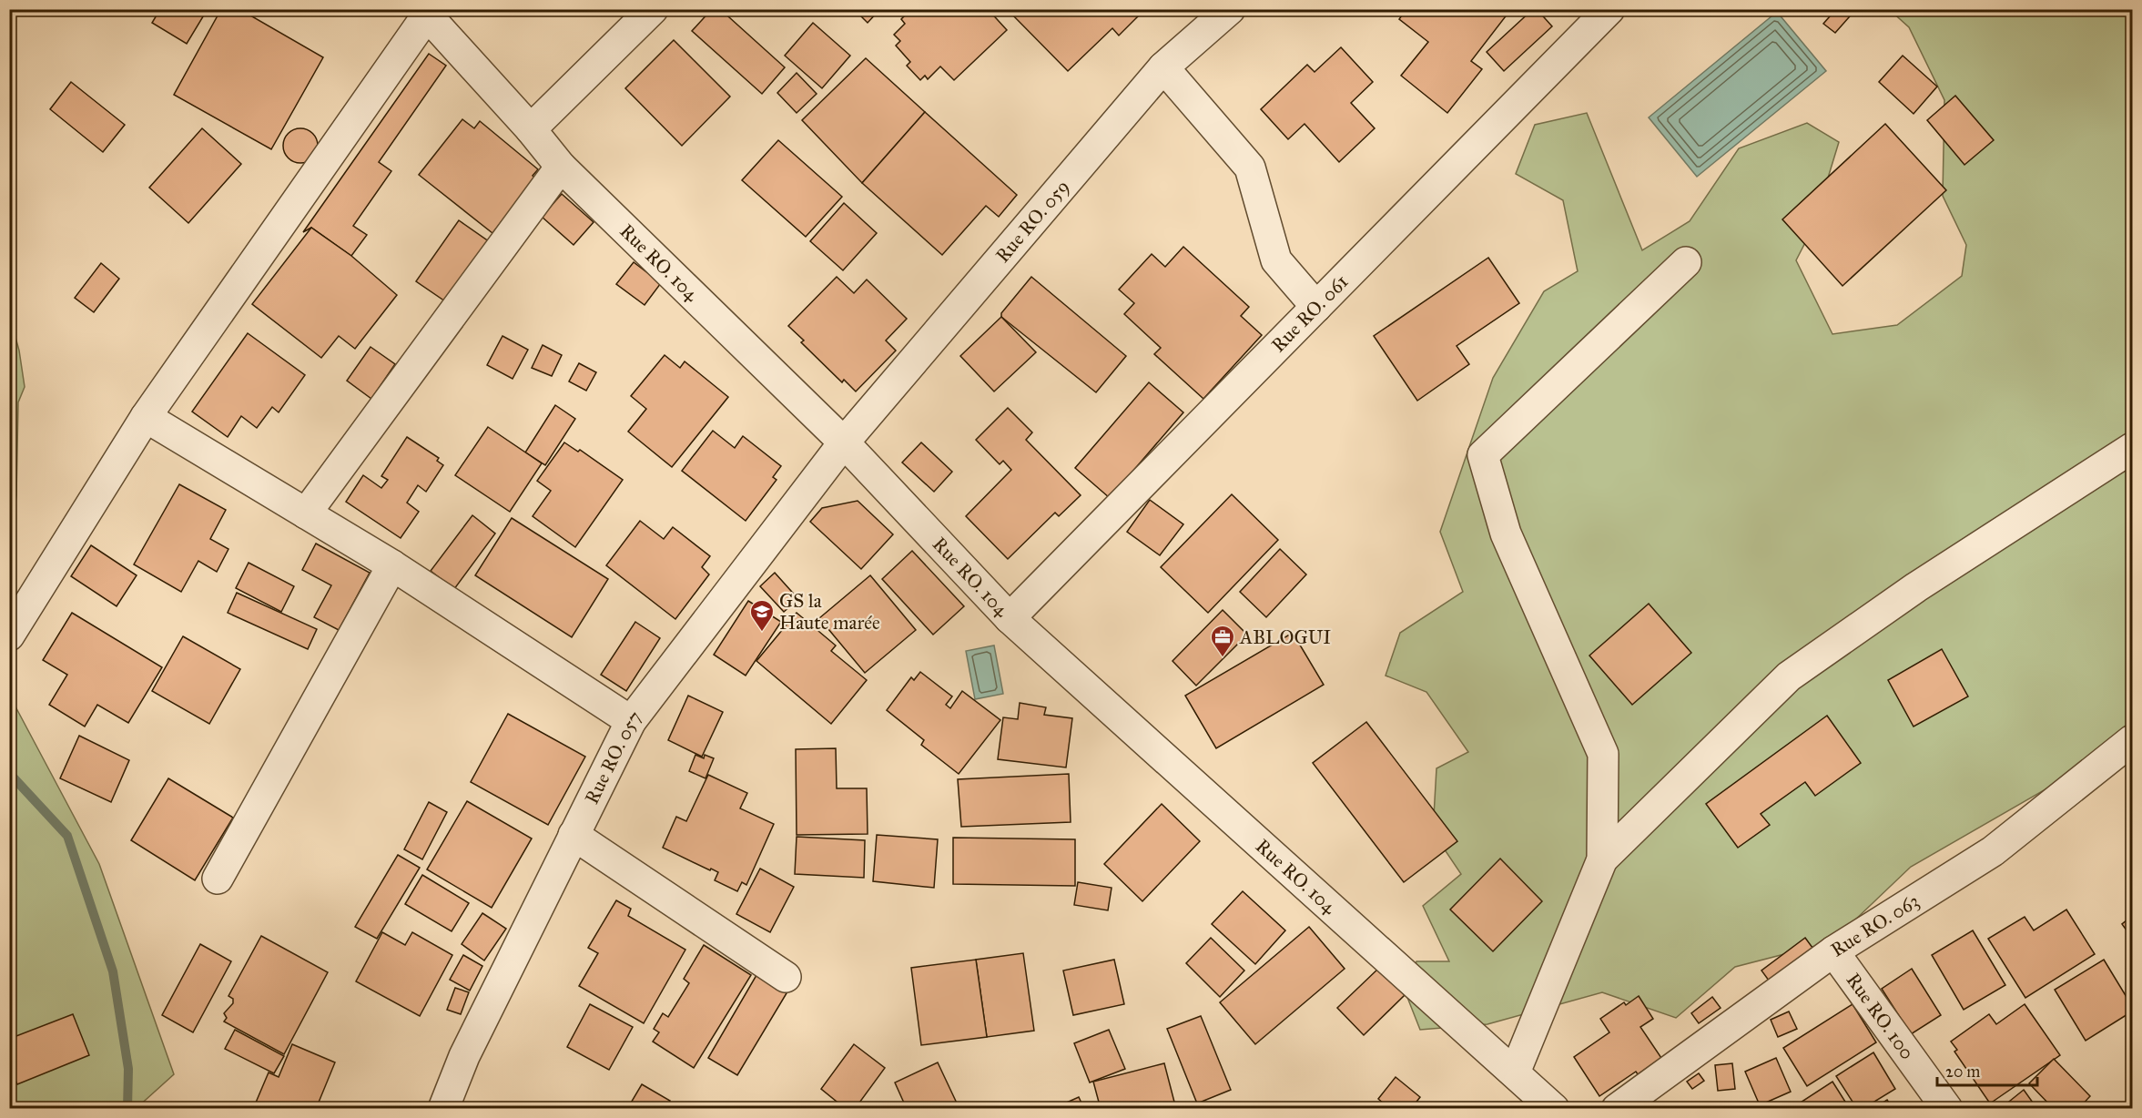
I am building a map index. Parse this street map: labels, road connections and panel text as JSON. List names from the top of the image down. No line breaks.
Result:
{"streets":{"street":["Rue RO. 059","Rue RO. 104","Rue RO. 061","Rue RO. 057","Rue RO. 063","Rue RO. 100"]},"crossings":[["Rue RO. 059","Rue RO. 104"],["Rue RO. 059","Rue RO. 057"],["Rue RO. 104","Rue RO. 061"],["Rue RO. 104","Rue RO. 057"],["Rue RO. 063","Rue RO. 100"]],"places":{"school or university":["GS la Haute marée"],"office":["ABLOGUI"]},"scale_bar":"20 m"}
